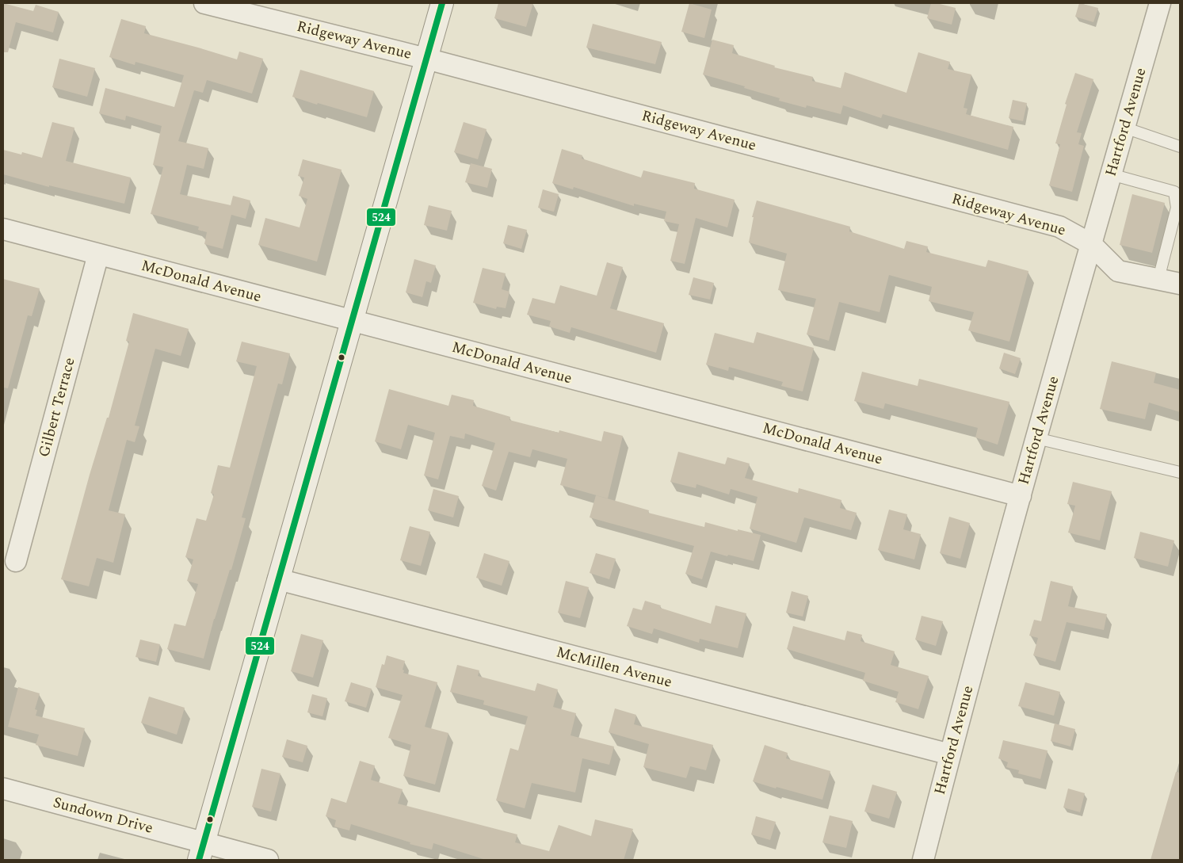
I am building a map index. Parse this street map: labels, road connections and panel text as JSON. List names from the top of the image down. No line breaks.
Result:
{"streets":{"street":["Ridgeway Avenue","Hartford Avenue","McDonald Avenue","Gilbert Terrace","McMillen Avenue","Sundown Drive"]},"crossings":[["Ridgeway Avenue","Hartford Avenue"],["Hartford Avenue","McDonald Avenue"],["Hartford Avenue","McMillen Avenue"],["McDonald Avenue","Gilbert Terrace"]],"lines":["transit line 524"]}
